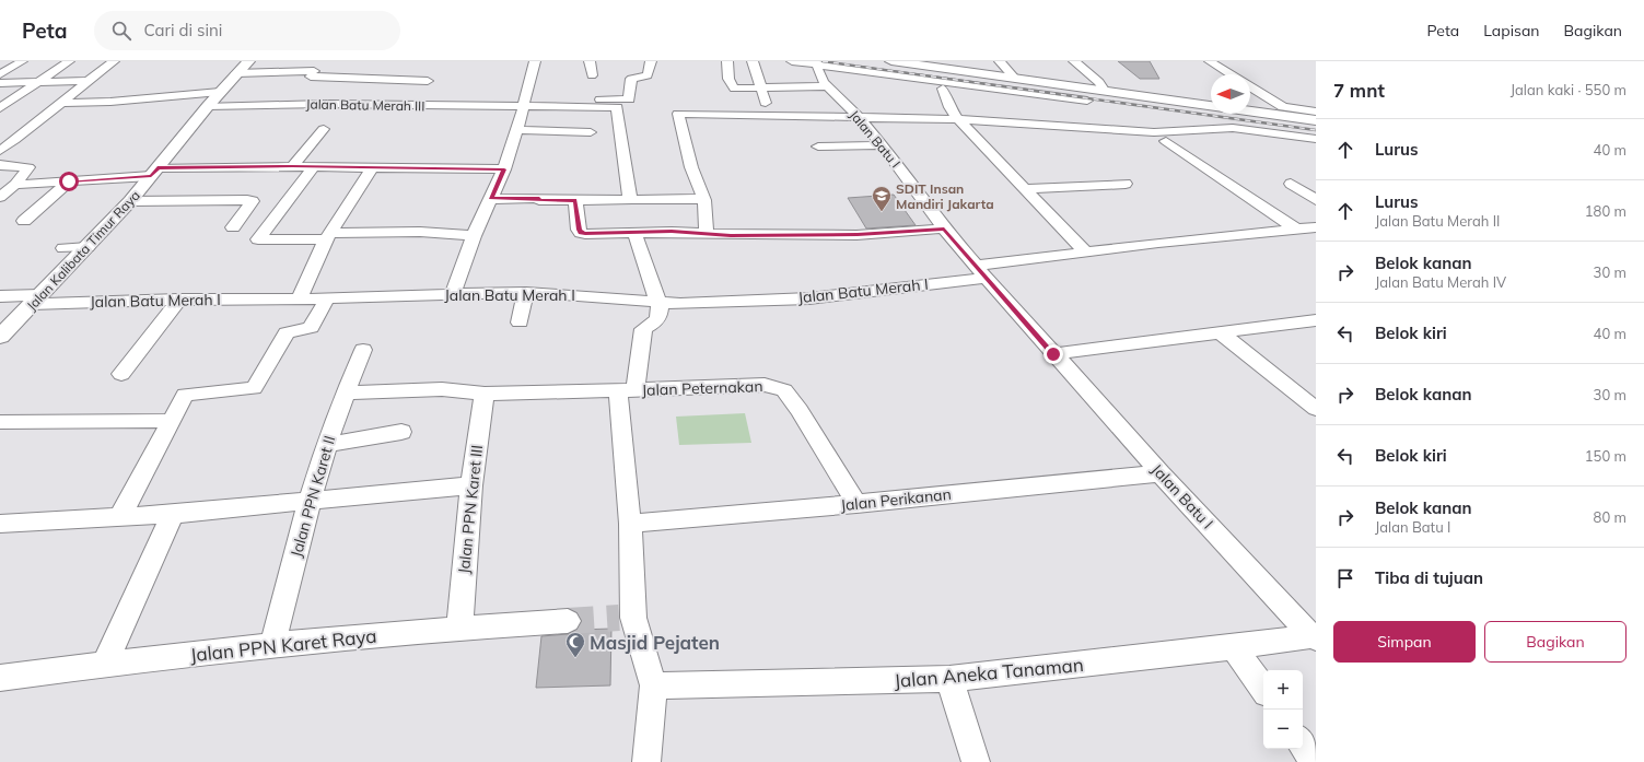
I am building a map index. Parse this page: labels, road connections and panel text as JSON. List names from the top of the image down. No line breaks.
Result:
{"streets":{"main road":["Jalan Kalibata Timur Raya"],"street":["Jalan Batu Merah III","Jalan Batu I","Jalan Batu Merah I","Jalan Peternakan","Jalan PPN Karet II","Jalan Perikanan","Jalan PPN Karet III","Jalan PPN Karet Raya","Jalan Aneka Tanaman"]},"crossings":[["Jalan Batu Merah III","Jalan Kalibata Timur Raya"],["Jalan Batu I","Jalan Batu Merah I"],["Jalan Batu I","Jalan Perikanan"],["Jalan Batu I","Jalan Aneka Tanaman"],["Jalan Kalibata Timur Raya","Jalan Batu Merah I"],["Jalan Peternakan","Jalan PPN Karet II"],["Jalan Peternakan","Jalan Perikanan"],["Jalan Peternakan","Jalan PPN Karet III"],["Jalan PPN Karet II","Jalan PPN Karet Raya"],["Jalan PPN Karet III","Jalan PPN Karet Raya"]],"places":{"school or university":["SDIT Insan Mandiri Jakarta"],"mosque":["Masjid Pejaten"]},"north":"left","page":{"header":"Peta","search":"Cari di sini","nav":["Peta","Lapisan","Bagikan"],"heading":["7 mnt","Jalan kaki · 550 m"],"list":[["Lurus","40 m"],["Lurus","Jalan Batu Merah II","180 m"],["Belok kanan","Jalan Batu Merah IV","30 m"],["Belok kiri","40 m"],["Belok kanan","30 m"],["Belok kiri","150 m"],["Belok kanan","Jalan Batu I","80 m"],"Tiba di tujuan"],"buttons":["Simpan","Bagikan"],"map_buttons":["+","−"]}}
